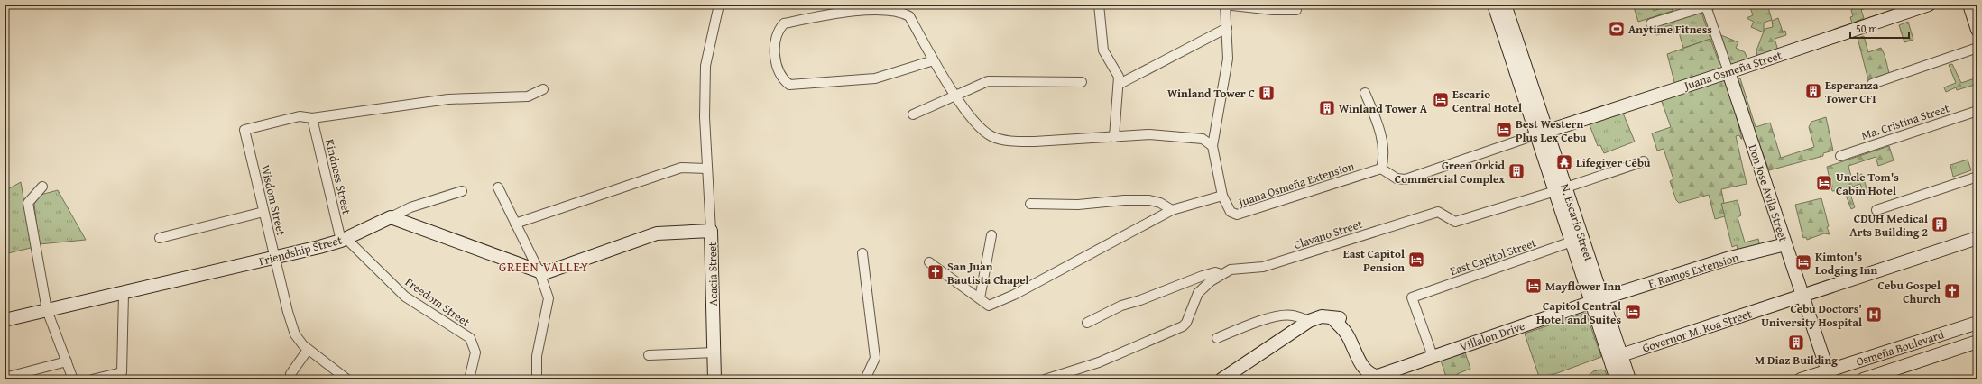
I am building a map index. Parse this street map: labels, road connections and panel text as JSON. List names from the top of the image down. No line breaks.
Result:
{"streets":{"street":["Juana Osmeña Street","Ma. Cristina Street","Kindness Street","Juana Osmeña Extension","Don Jose Avila Street","Wisdom Street","N. Escario Street","Clavano Street","Friendship Street","East Capitol Street","F. Ramos Extension","Acacia Street","Freedom Street","Governor M. Roa Street","Villalon Drive","Osmeña Boulevard"]},"crossings":[["Juana Osmeña Street","Don Jose Avila Street"],["Juana Osmeña Street","N. Escario Street"],["Kindness Street","Wisdom Street"],["Kindness Street","Friendship Street"],["Kindness Street","Freedom Street"],["Don Jose Avila Street","F. Ramos Extension"],["Don Jose Avila Street","Governor M. Roa Street"],["Don Jose Avila Street","Osmeña Boulevard"],["Wisdom Street","Friendship Street"],["N. Escario Street","Clavano Street"],["N. Escario Street","East Capitol Street"],["N. Escario Street","F. Ramos Extension"],["N. Escario Street","Governor M. Roa Street"],["N. Escario Street","Villalon Drive"],["Friendship Street","Freedom Street"],["East Capitol Street","Villalon Drive"],["F. Ramos Extension","Villalon Drive"]],"districts":["GREEN VALLEY"],"places":{"sports":["Anytime Fitness"],"building":["Esperanza Tower CFI","Winland Tower C","Winland Tower A","Green Orkid Commercial Complex","CDUH Medical Arts Building 2","M Diaz Building"],"hotel":["Escario Central Hotel","Best Western Plus Lex Cebu","Uncle Tom's Cabin Hotel","East Capitol Pension","Kimton's Lodging Inn","Mayflower Inn","Capitol Central Hotel and Suites"],"temple":["Lifegiver Cebu"],"church":["San Juan Bautista Chapel","Cebu Gospel Church"],"hospital":["Cebu Doctors' University Hospital"]},"scale_bar":"50 m"}
